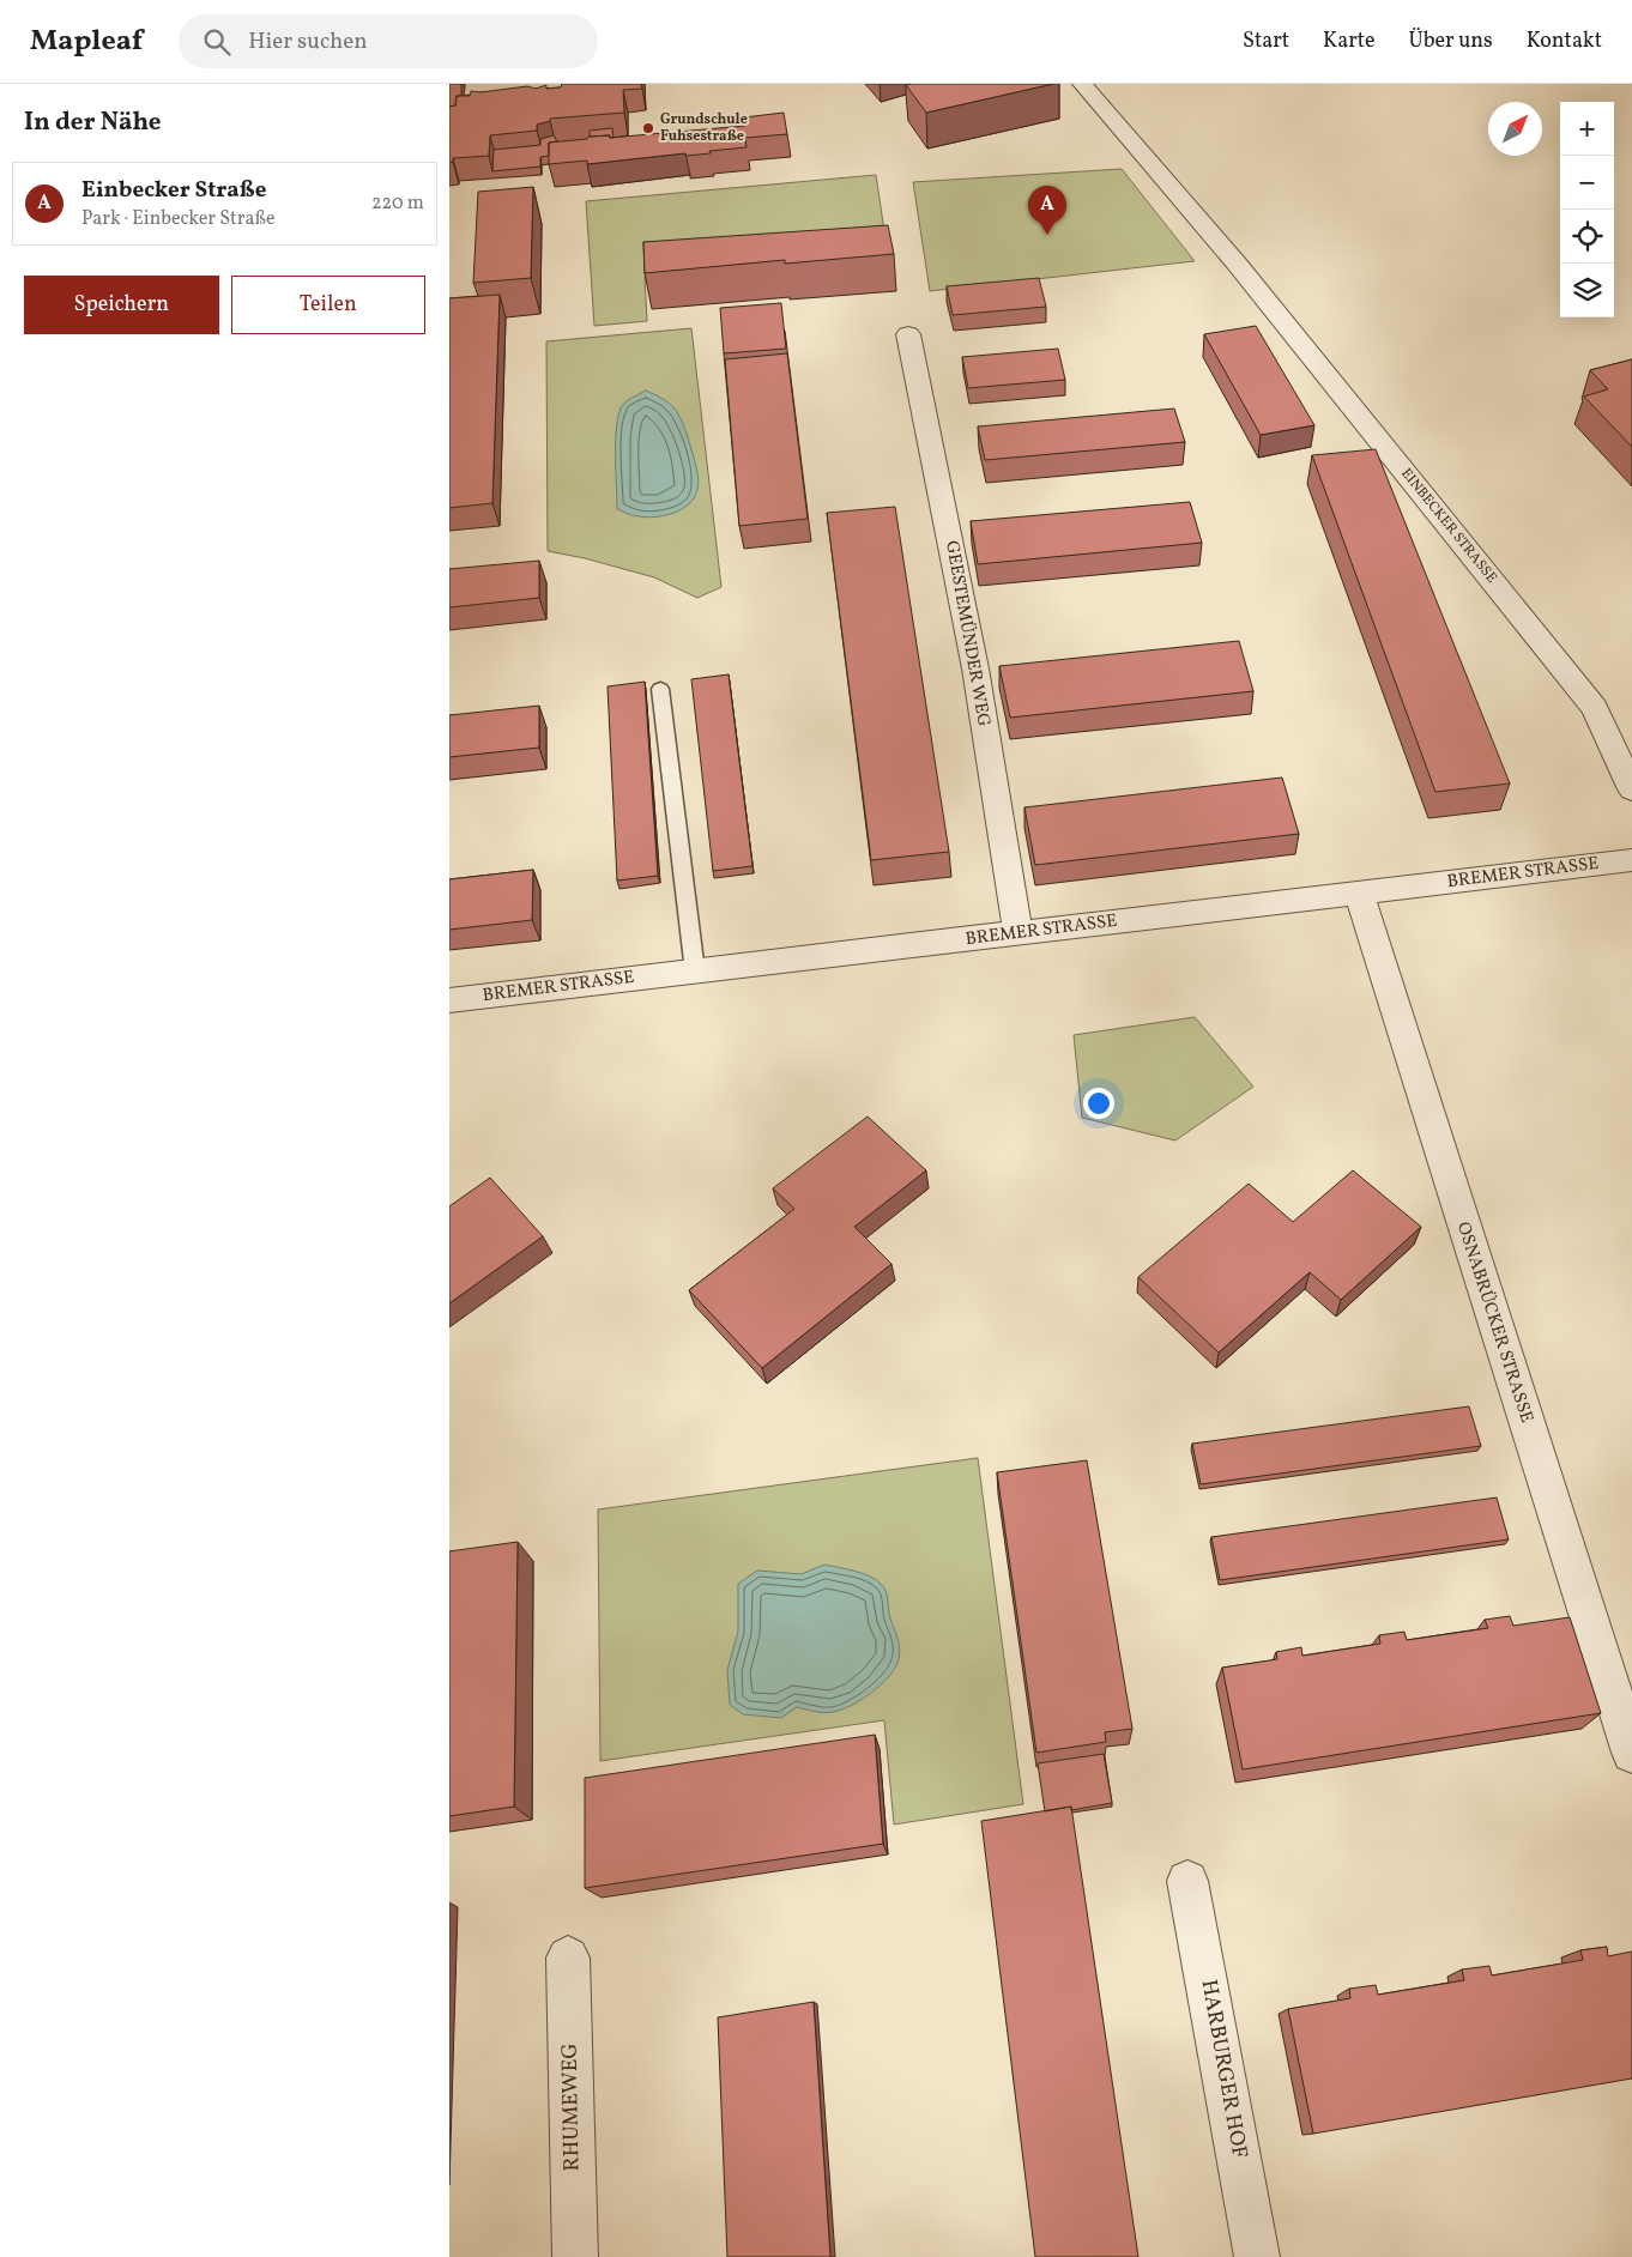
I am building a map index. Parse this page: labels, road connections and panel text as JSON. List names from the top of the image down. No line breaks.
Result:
{"streets":{"street":["EINBECKER STRASSE","GEESTEMÜNDER WEG","BREMER STRASSE","OSNABRÜCKER STRASSE","HARBURGER HOF","RHUMEWEG"]},"crossings":[["GEESTEMÜNDER WEG","BREMER STRASSE"],["BREMER STRASSE","OSNABRÜCKER STRASSE"]],"places":["Grundschule Fuhsestraße"],"north":"top right","page":{"header":"Mapleaf","search":"Hier suchen","nav":["Start","Karte","Über uns","Kontakt"],"heading":"In der Nähe","map_buttons":["+","−"],"list":[{"mark":"A","name":"Einbecker Straße","note":"Park · Einbecker Straße","value":"220 m"}],"pins":"A","buttons":["Speichern","Teilen"]}}
